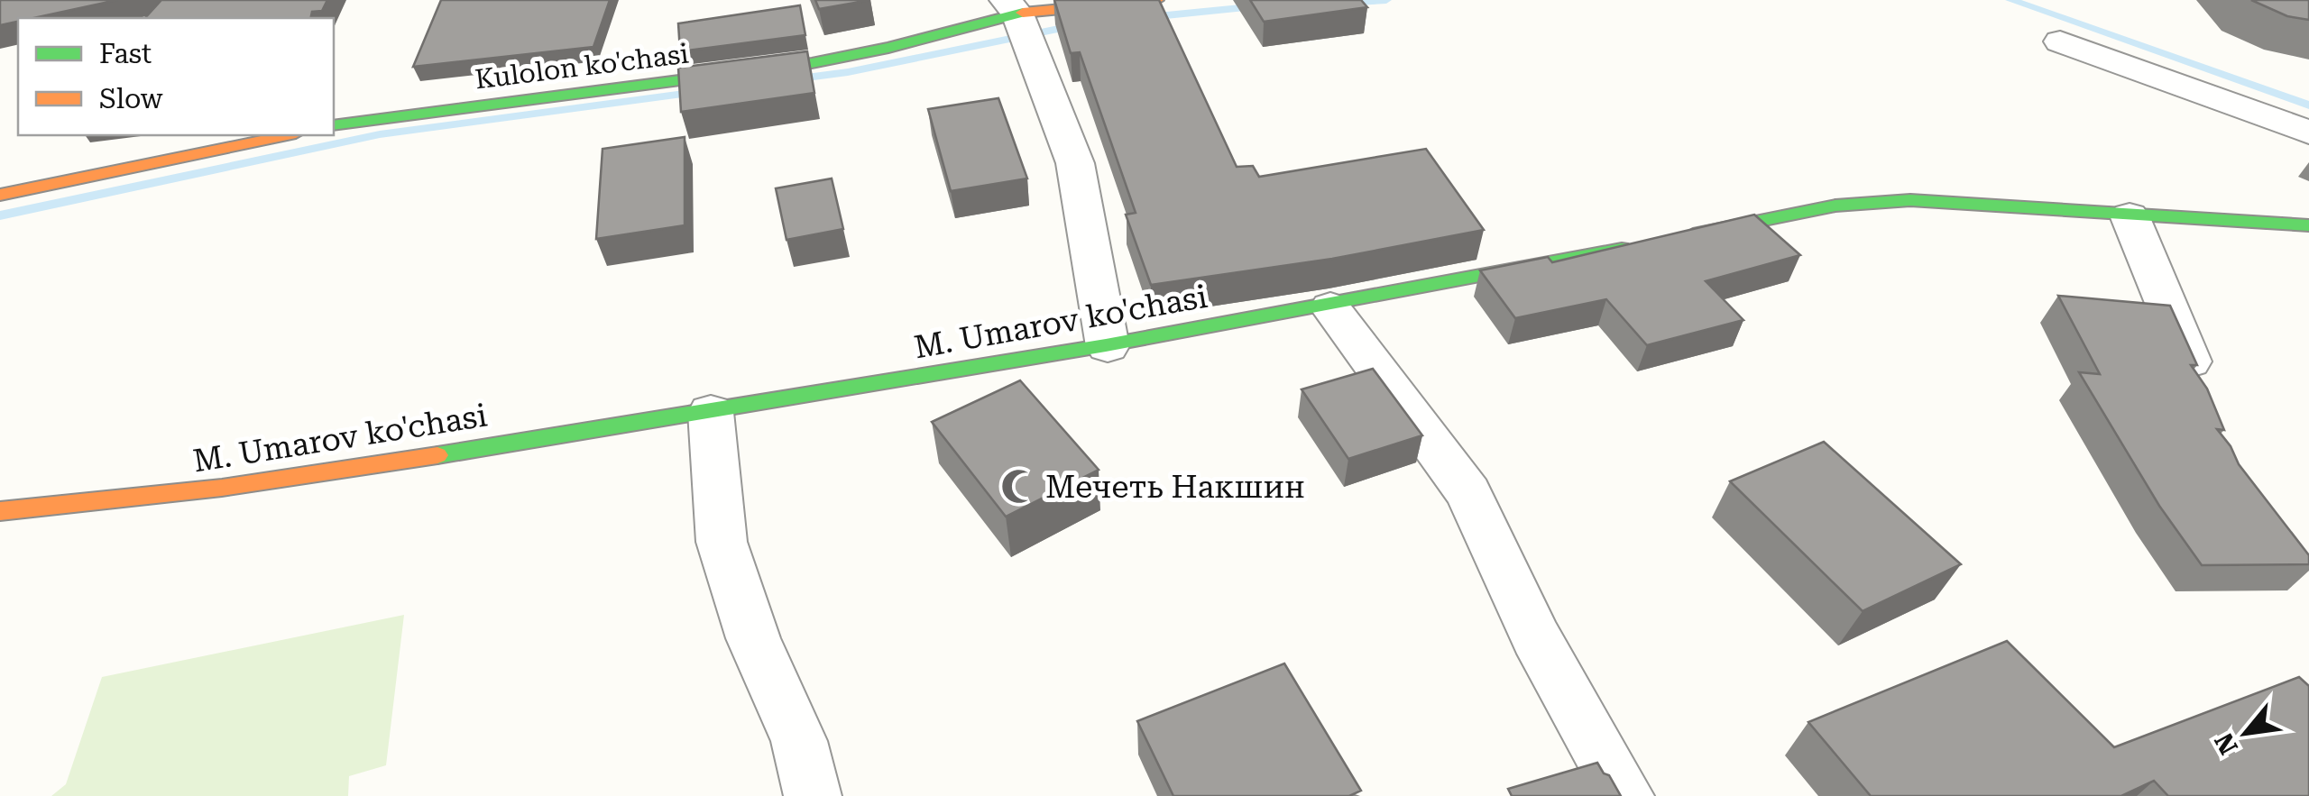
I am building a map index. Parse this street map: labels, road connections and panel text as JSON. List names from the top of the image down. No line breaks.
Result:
{"streets":{"street":["Kulolon ko'chasi","M. Umarov ko'chasi"]},"places":{"mosque":["Мечеть Накшин"]},"legend":["Fast","Slow"],"north":"bottom left"}
